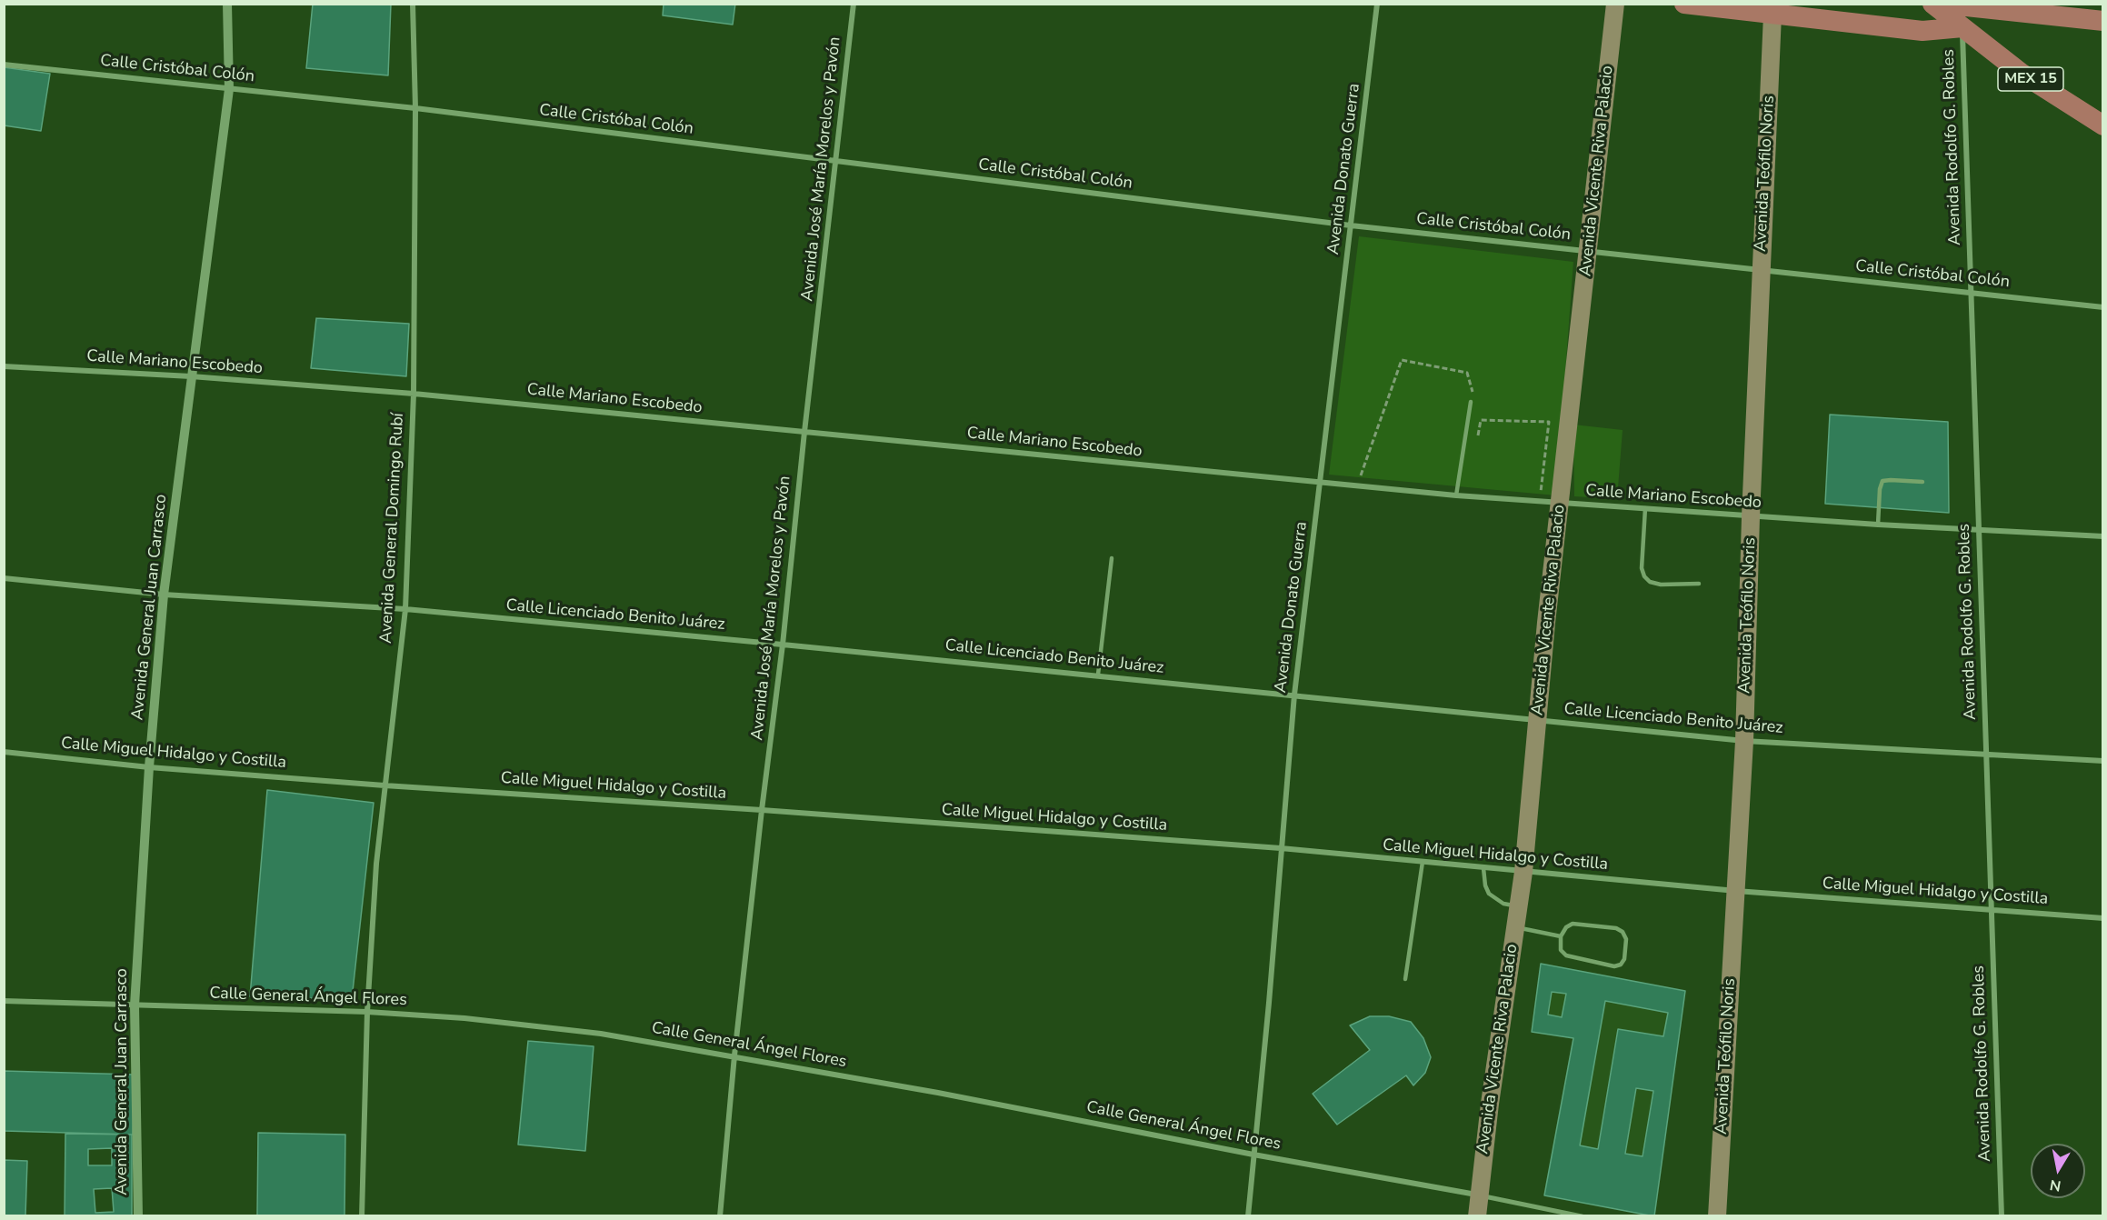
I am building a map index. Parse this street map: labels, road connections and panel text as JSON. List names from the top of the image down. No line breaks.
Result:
{"streets":{"main road":["MEX 15","Avenida Vicente Riva Palacio","Avenida Teófilo Noris"],"street":["Calle Cristóbal Colón","Avenida Rodolfo G. Robles","Avenida José María Morelos y Pavón","Avenida Donato Guerra","Calle Mariano Escobedo","Avenida General Domingo Rubí","Avenida General Juan Carrasco","Calle Licenciado Benito Juárez","Calle Miguel Hidalgo y Costilla","Calle General Ángel Flores"]},"crossings":[["Calle Cristóbal Colón","Avenida Rodolfo G. Robles"],["Calle Cristóbal Colón","Avenida José María Morelos y Pavón"],["Calle Cristóbal Colón","Avenida Donato Guerra"],["Calle Cristóbal Colón","Avenida Vicente Riva Palacio"],["Calle Cristóbal Colón","Avenida Teófilo Noris"],["Calle Cristóbal Colón","Avenida General Domingo Rubí"],["Calle Cristóbal Colón","Avenida General Juan Carrasco"],["MEX 15","Avenida Rodolfo G. Robles"],["Avenida Rodolfo G. Robles","Calle Mariano Escobedo"],["Avenida Rodolfo G. Robles","Calle Licenciado Benito Juárez"],["Avenida Rodolfo G. Robles","Calle Miguel Hidalgo y Costilla"],["Avenida José María Morelos y Pavón","Calle Mariano Escobedo"],["Avenida José María Morelos y Pavón","Calle Licenciado Benito Juárez"],["Avenida José María Morelos y Pavón","Calle Miguel Hidalgo y Costilla"],["Avenida José María Morelos y Pavón","Calle General Ángel Flores"],["Avenida Donato Guerra","Calle Mariano Escobedo"],["Avenida Donato Guerra","Calle Licenciado Benito Juárez"],["Avenida Donato Guerra","Calle Miguel Hidalgo y Costilla"],["Avenida Donato Guerra","Calle General Ángel Flores"],["Avenida Vicente Riva Palacio","Calle Mariano Escobedo"],["Avenida Vicente Riva Palacio","Calle Licenciado Benito Juárez"],["Avenida Vicente Riva Palacio","Calle Miguel Hidalgo y Costilla"],["Avenida Vicente Riva Palacio","Calle General Ángel Flores"],["Avenida Teófilo Noris","Calle Mariano Escobedo"],["Avenida Teófilo Noris","Calle Licenciado Benito Juárez"],["Avenida Teófilo Noris","Calle Miguel Hidalgo y Costilla"],["Calle Mariano Escobedo","Avenida General Domingo Rubí"],["Calle Mariano Escobedo","Avenida General Juan Carrasco"],["Avenida General Domingo Rubí","Calle Licenciado Benito Juárez"],["Avenida General Domingo Rubí","Calle Miguel Hidalgo y Costilla"],["Avenida General Domingo Rubí","Calle General Ángel Flores"],["Avenida General Juan Carrasco","Calle Licenciado Benito Juárez"],["Avenida General Juan Carrasco","Calle Miguel Hidalgo y Costilla"],["Avenida General Juan Carrasco","Calle General Ángel Flores"]],"north":"bottom"}
